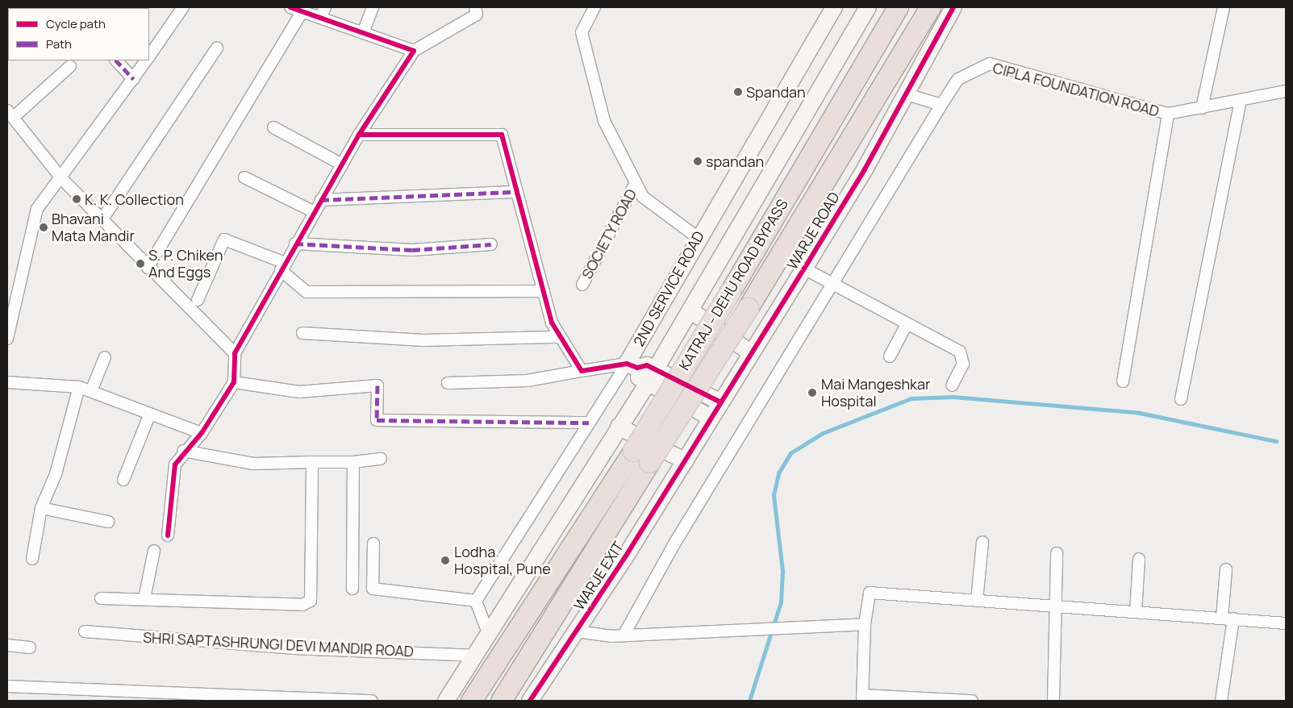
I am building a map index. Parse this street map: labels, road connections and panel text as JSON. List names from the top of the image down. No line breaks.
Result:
{"streets":{"highway":["KATRAJ - DEHU ROAD BYPASS"],"street":["CIPLA FOUNDATION ROAD","WARJE ROAD","SOCIETY ROAD","2ND SERVICE ROAD","WARJE EXIT","SHRI SAPTASHRUNGI DEVI MANDIR ROAD"]},"crossings":[["WARJE ROAD","WARJE EXIT"]],"places":["Spandan","spandan","K. K. Collection","Bhavani Mata Mandir","S. P. Chiken And Eggs","Mai Mangeshkar Hospital","Lodha Hospital, Pune"],"legend":["Cycle path","Path"]}
